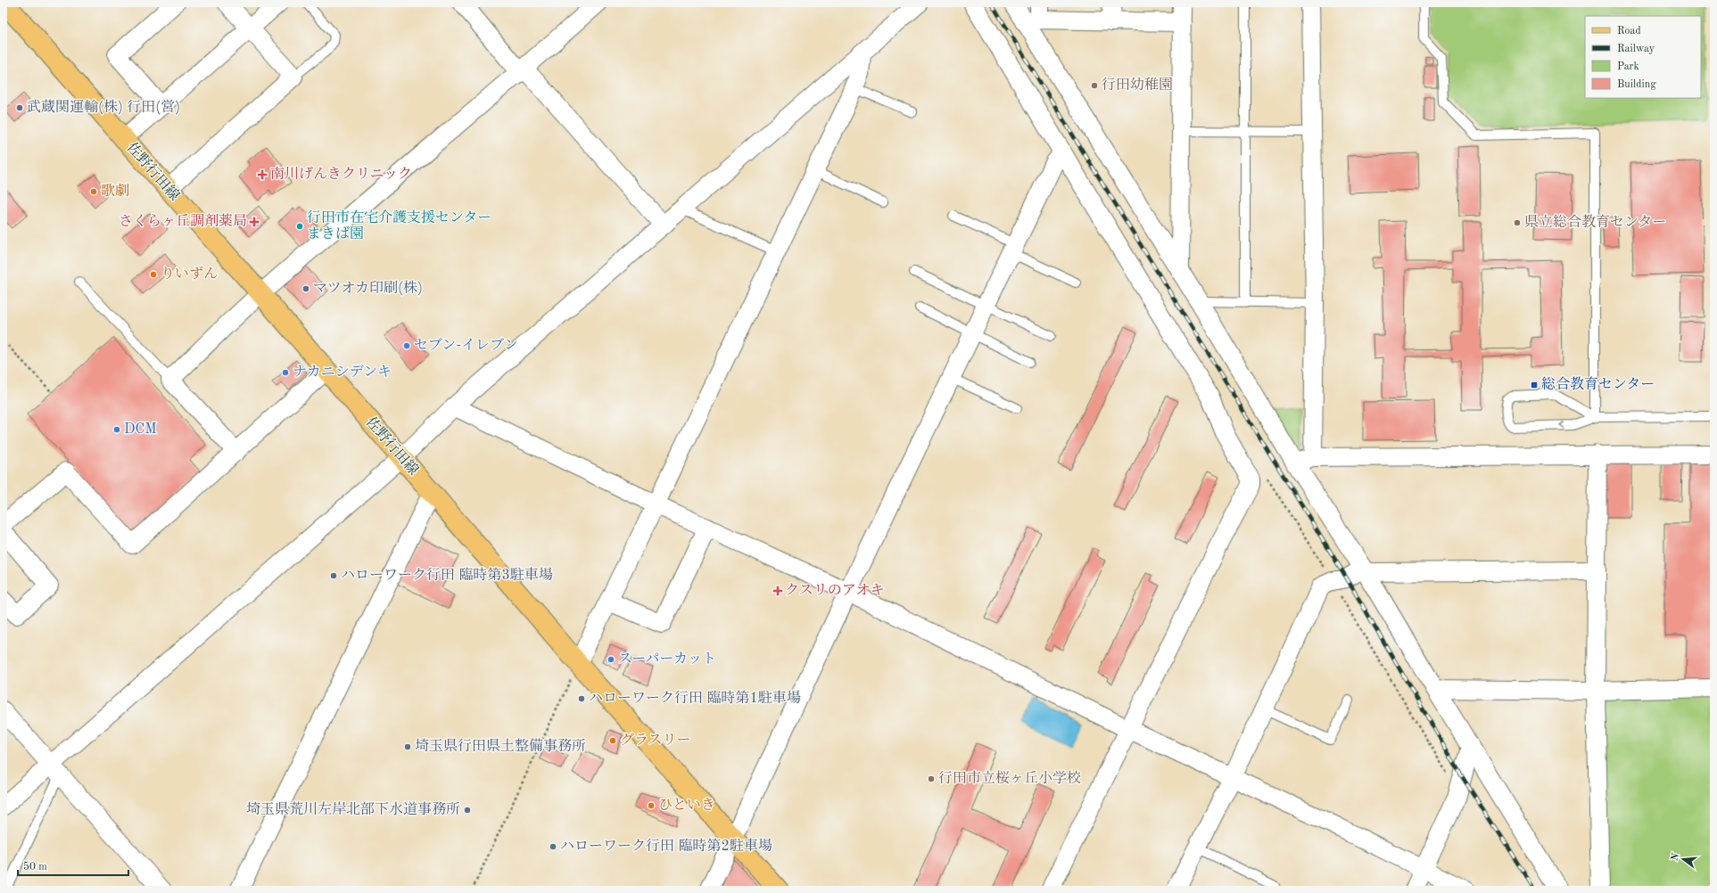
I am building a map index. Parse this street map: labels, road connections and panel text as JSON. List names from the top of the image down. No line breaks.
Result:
{"streets":{"main road":["佐野行田線"]},"places":{"other":["行田幼稚園","武蔵関運輸(株) 行田(営)","歌劇","県立総合教育センター","行田市在宅介護支援センター まきば園","りいずん","マツオカ印刷(株)","セブン-イレブン","ナカニシデンキ","DCM","ハローワーク行田 臨時第3駐車場","スーパーカット","ハローワーク行田 臨時第1駐車場","グラスリー","埼玉県行田県土整備事務所","行田市立桜ヶ丘小学校","ひといき","埼玉県荒川左岸北部下水道事務所","ハローワーク行田 臨時第2駐車場"],"health":["南川げんきクリニック","さくらヶ丘調剤薬局","クスリのアオキ"],"transit":["総合教育センター"]},"legend":["Road","Railway","Park","Building"],"scale_bar":"50 m","north":"left"}
